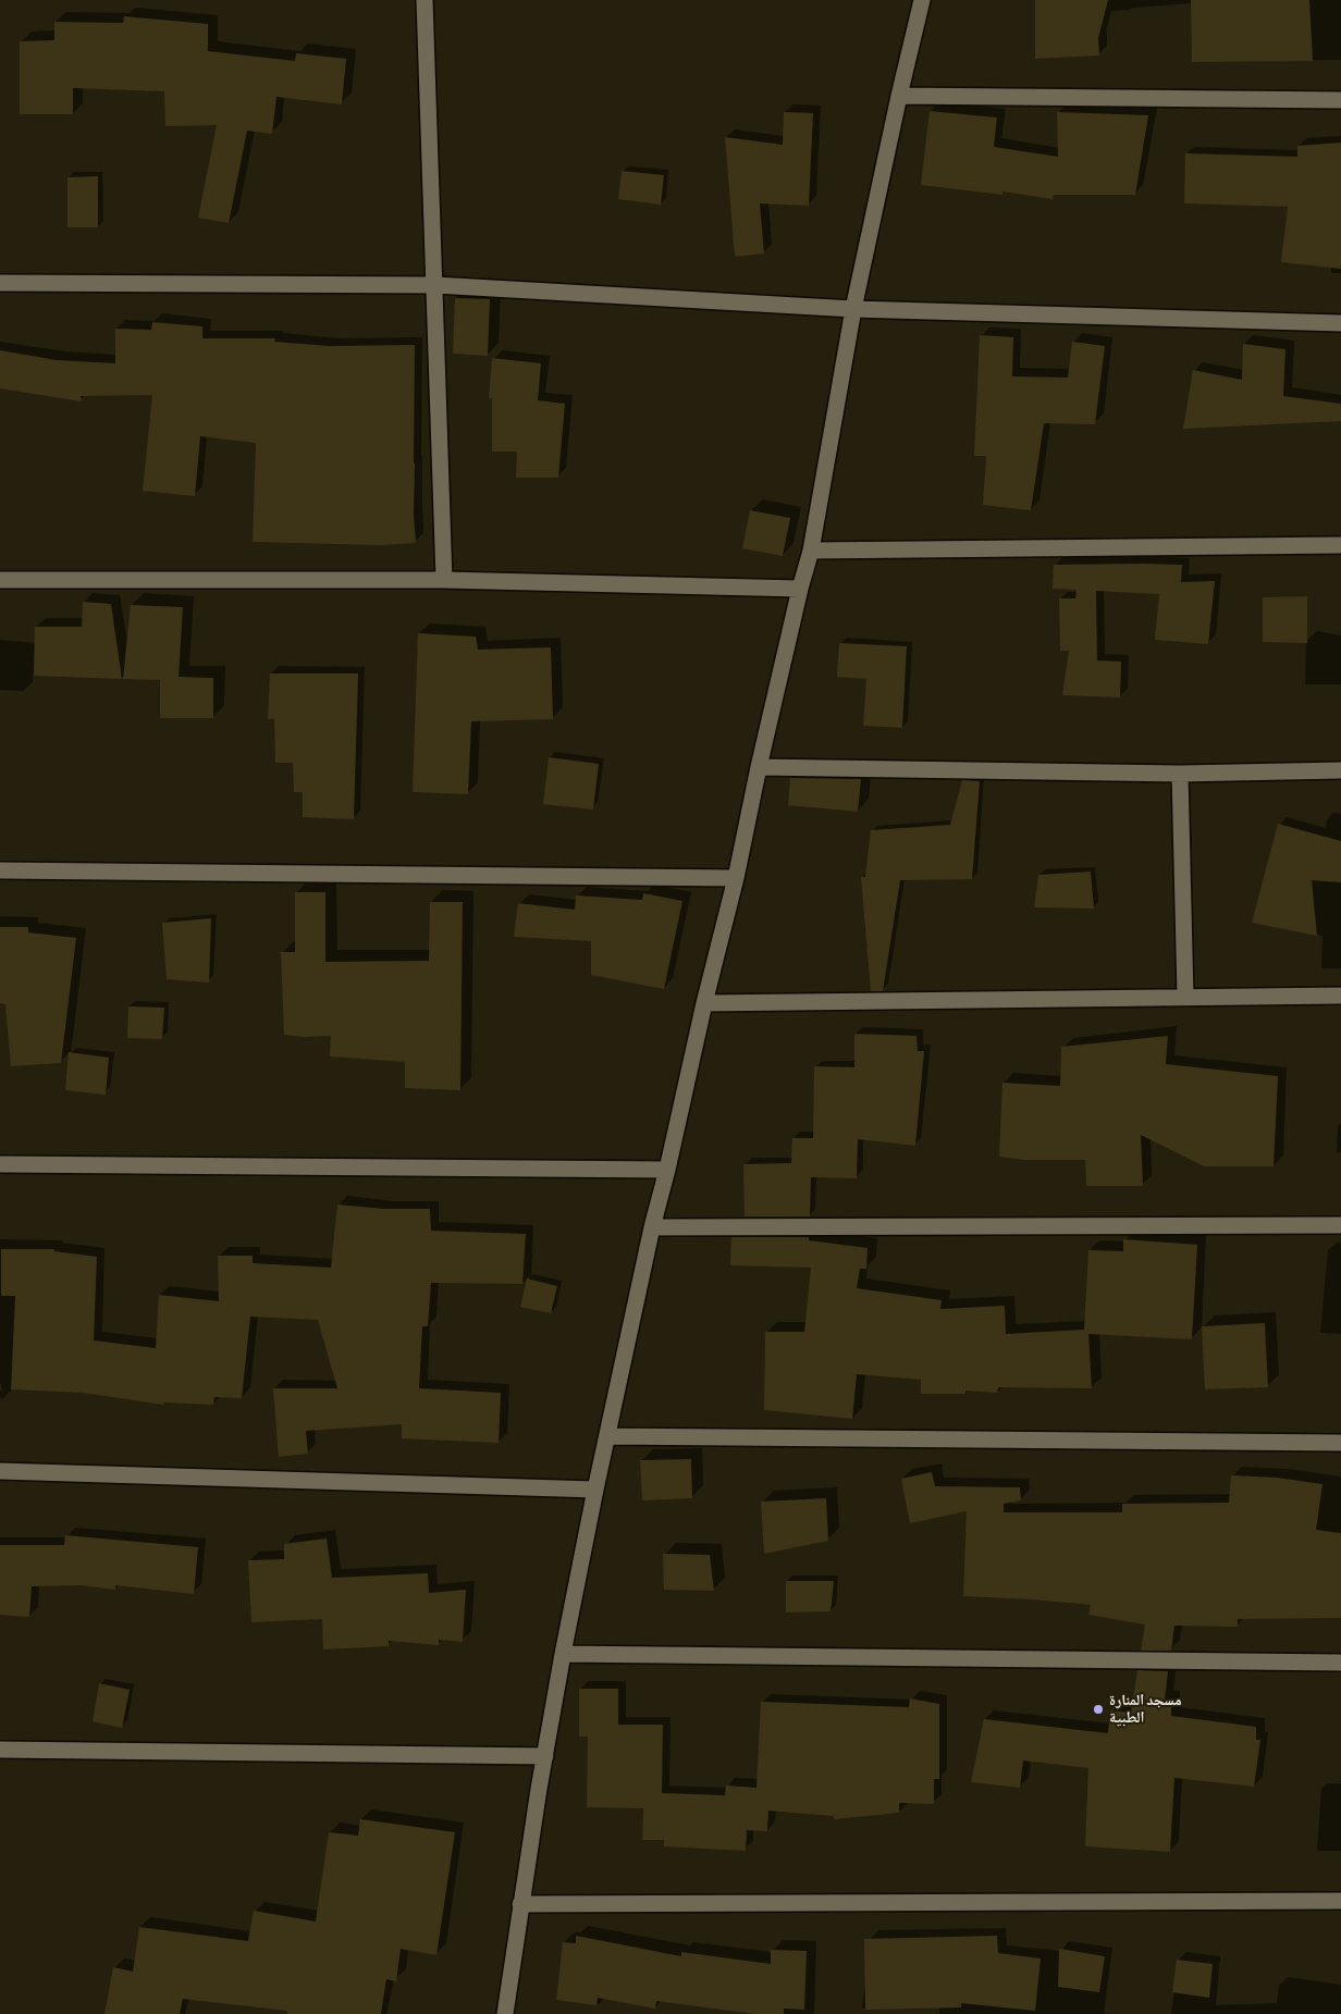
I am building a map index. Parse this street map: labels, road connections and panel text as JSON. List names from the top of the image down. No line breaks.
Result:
{"places":["مسجد المنارة الطبية"]}
